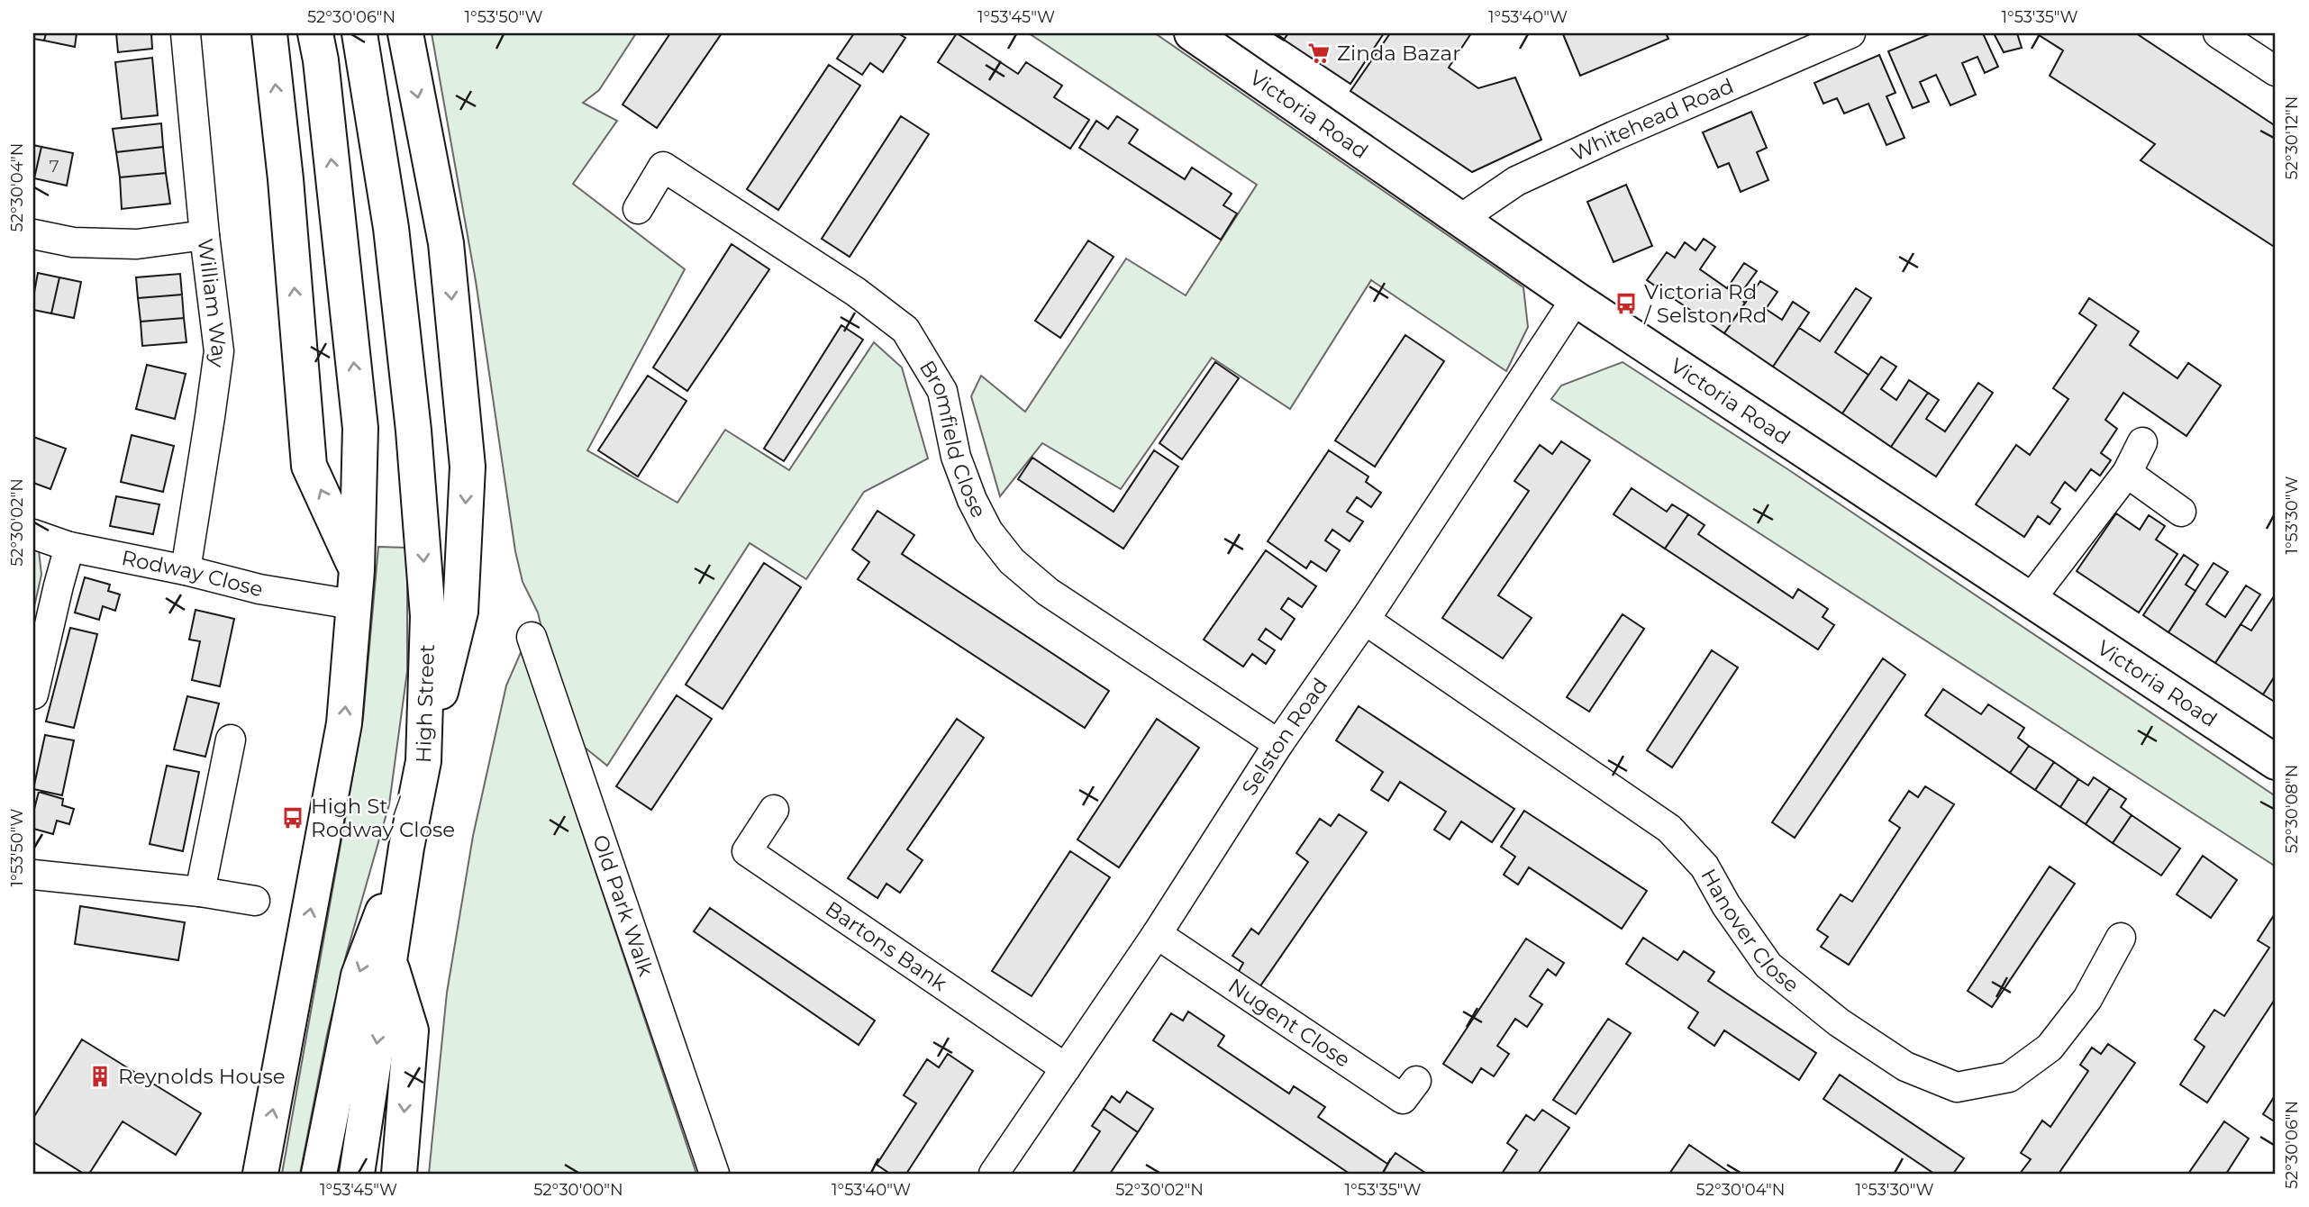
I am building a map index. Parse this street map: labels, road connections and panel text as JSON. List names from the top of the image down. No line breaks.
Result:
{"streets":{"main road":["Victoria Road","High Street"],"street":["Whitehead Road","William Way","Bromfield Close","Rodway Close","Selston Road","Old Park Walk","Hanover Close","Bartons Bank","Nugent Close"]},"crossings":[["Victoria Road","Whitehead Road"],["Victoria Road","Selston Road"],["William Way","Rodway Close"],["Bromfield Close","Selston Road"],["Selston Road","Hanover Close"],["Selston Road","Bartons Bank"],["Selston Road","Nugent Close"]],"places":{"supermarket":["Zinda Bazar"],"bus stop":["Victoria Rd / Selston Rd","High St / Rodway Close"],"building":["Reynolds House"]},"house_numbers":["7"],"coordinates":["52°30'06\"N","1°53'50\"W","1°53'45\"W","1°53'40\"W","1°53'35\"W","52°30'12\"N","52°30'04\"N","1°53'30\"W","52°30'02\"N","52°30'08\"N","52°30'00\"N"]}
